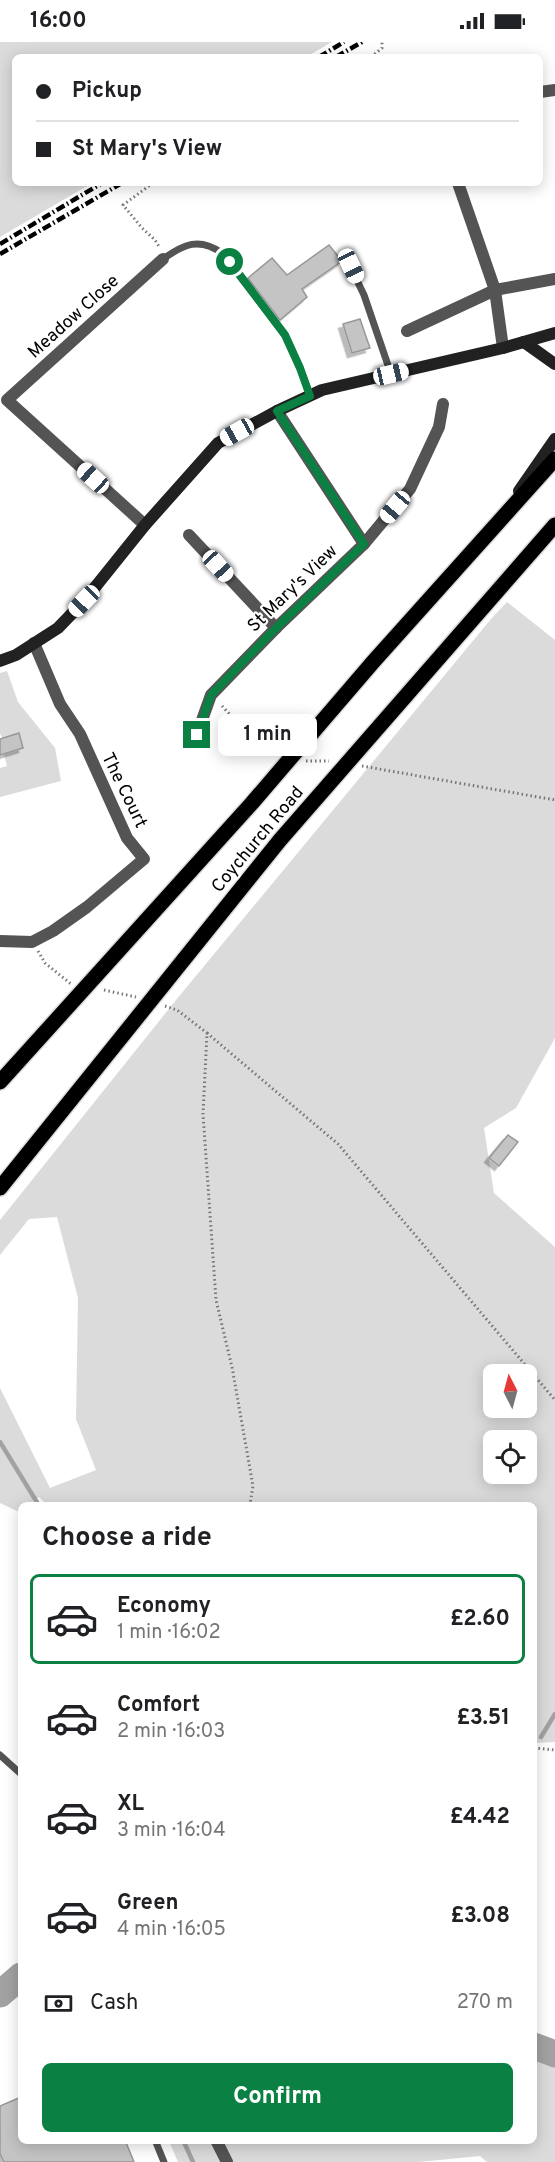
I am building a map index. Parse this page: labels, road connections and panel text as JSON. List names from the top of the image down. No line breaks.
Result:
{"streets":{"main road":["Coychurch Road"],"street":["Meadow Close","St Mary's View","The Court"]},"north":"top","page":{"status":"16:00","banner":["Pickup","St Mary's View"],"bubble":"1 min","heading":"Choose a ride","list":[{"name":"Economy","note":"1 min · 16:02","value":"£2.60"},{"name":"Comfort","note":"2 min · 16:03","value":"£3.51"},{"name":"XL","note":"3 min · 16:04","value":"£4.42"},{"name":"Green","note":"4 min · 16:05","value":"£3.08"}],"pay":["Cash","270 m"],"buttons":"Confirm"}}
